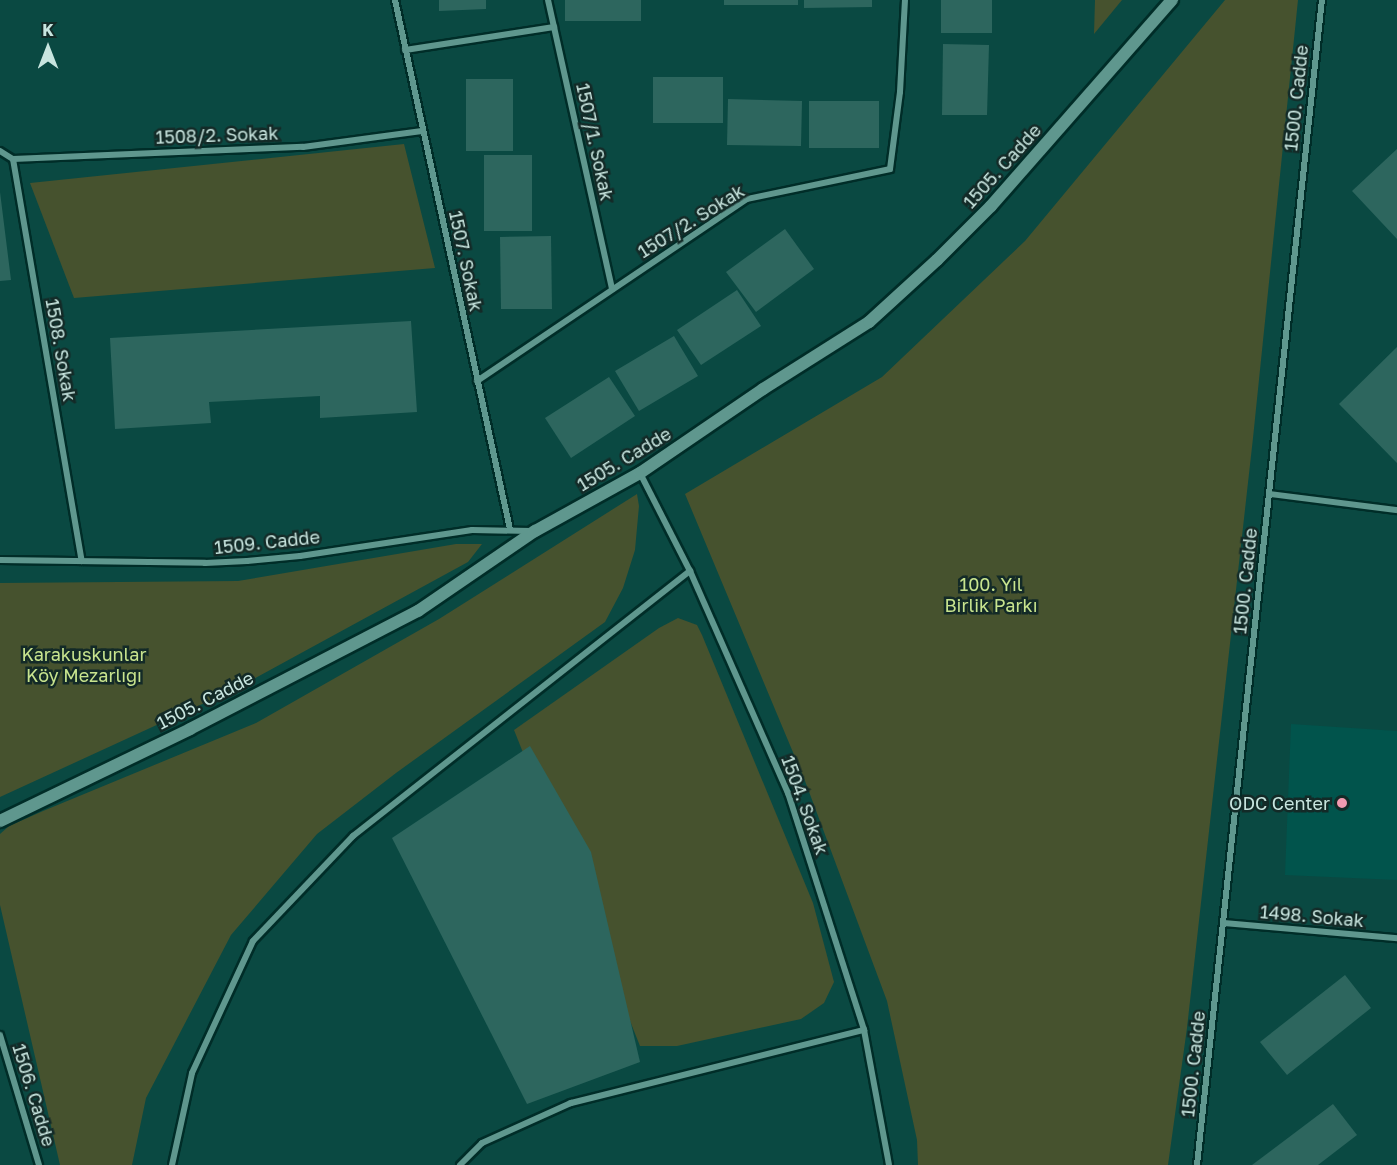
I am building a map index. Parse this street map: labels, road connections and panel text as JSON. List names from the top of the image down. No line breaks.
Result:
{"streets":{"street":["1500. Cadde","1508/2. Sokak","1507/1. Sokak","1505. Cadde","1507/2. Sokak","1507. Sokak","1508. Sokak","1509. Cadde","1504. Sokak","1498. Sokak","1506. Cadde"]},"crossings":[["1500. Cadde","1498. Sokak"],["1508/2. Sokak","1507. Sokak"],["1508/2. Sokak","1508. Sokak"],["1507/1. Sokak","1507/2. Sokak"],["1505. Cadde","1509. Cadde"],["1505. Cadde","1504. Sokak"],["1507/2. Sokak","1507. Sokak"],["1507. Sokak","1509. Cadde"],["1508. Sokak","1509. Cadde"]],"parks":["100. Yıl Birlik Parkı","Karakuskunlar Köy Mezarlığı"],"places":["ODC Center"],"north":"top"}
